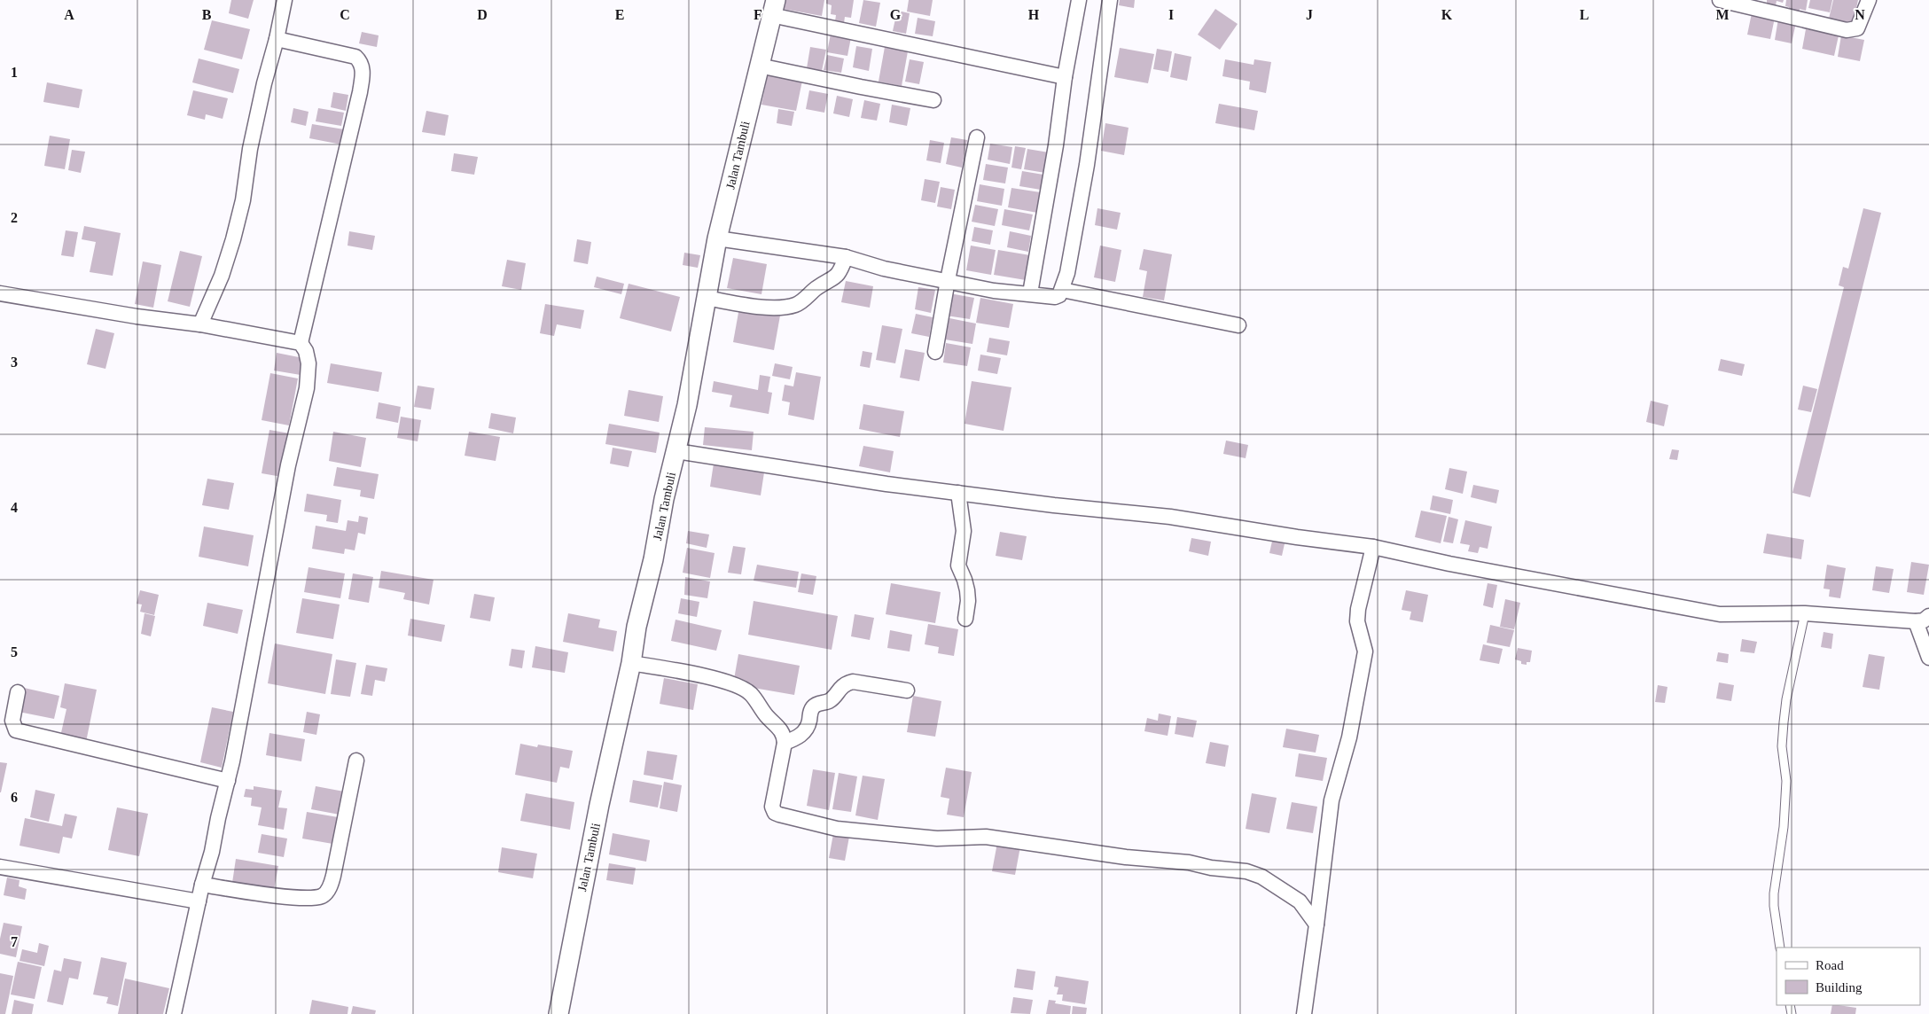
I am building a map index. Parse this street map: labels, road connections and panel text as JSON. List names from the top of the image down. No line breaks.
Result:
{"streets":{"street":["Jalan Tambuli"]},"legend":["Road","Building"],"grid":{"columns":["A","B","C","D","E","F","G","H","I","J","K","L","M","N"],"rows":["1","2","3","4","5","6","7"]}}
